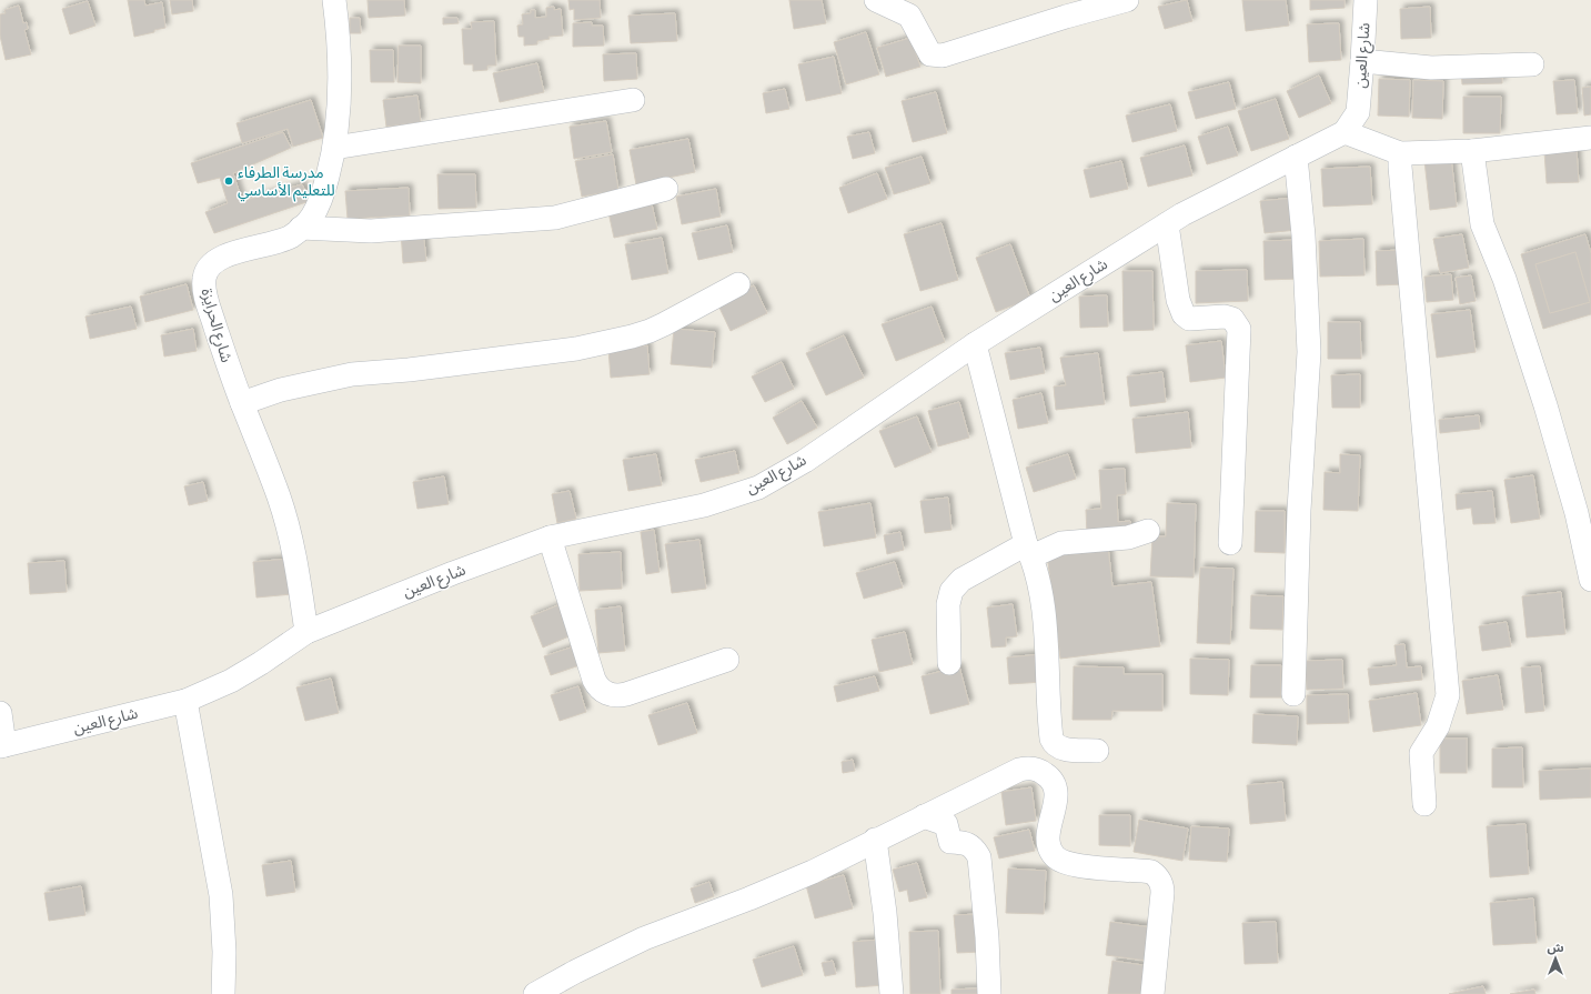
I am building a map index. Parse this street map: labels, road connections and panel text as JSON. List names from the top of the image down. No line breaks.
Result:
{"streets":{"street":["شارع العين","شارع الحرايزة"]},"crossings":[["شارع العين","شارع الحرايزة"]],"places":["مدرسة الطرفاء للتعليم الأساسي"],"north":"top"}
